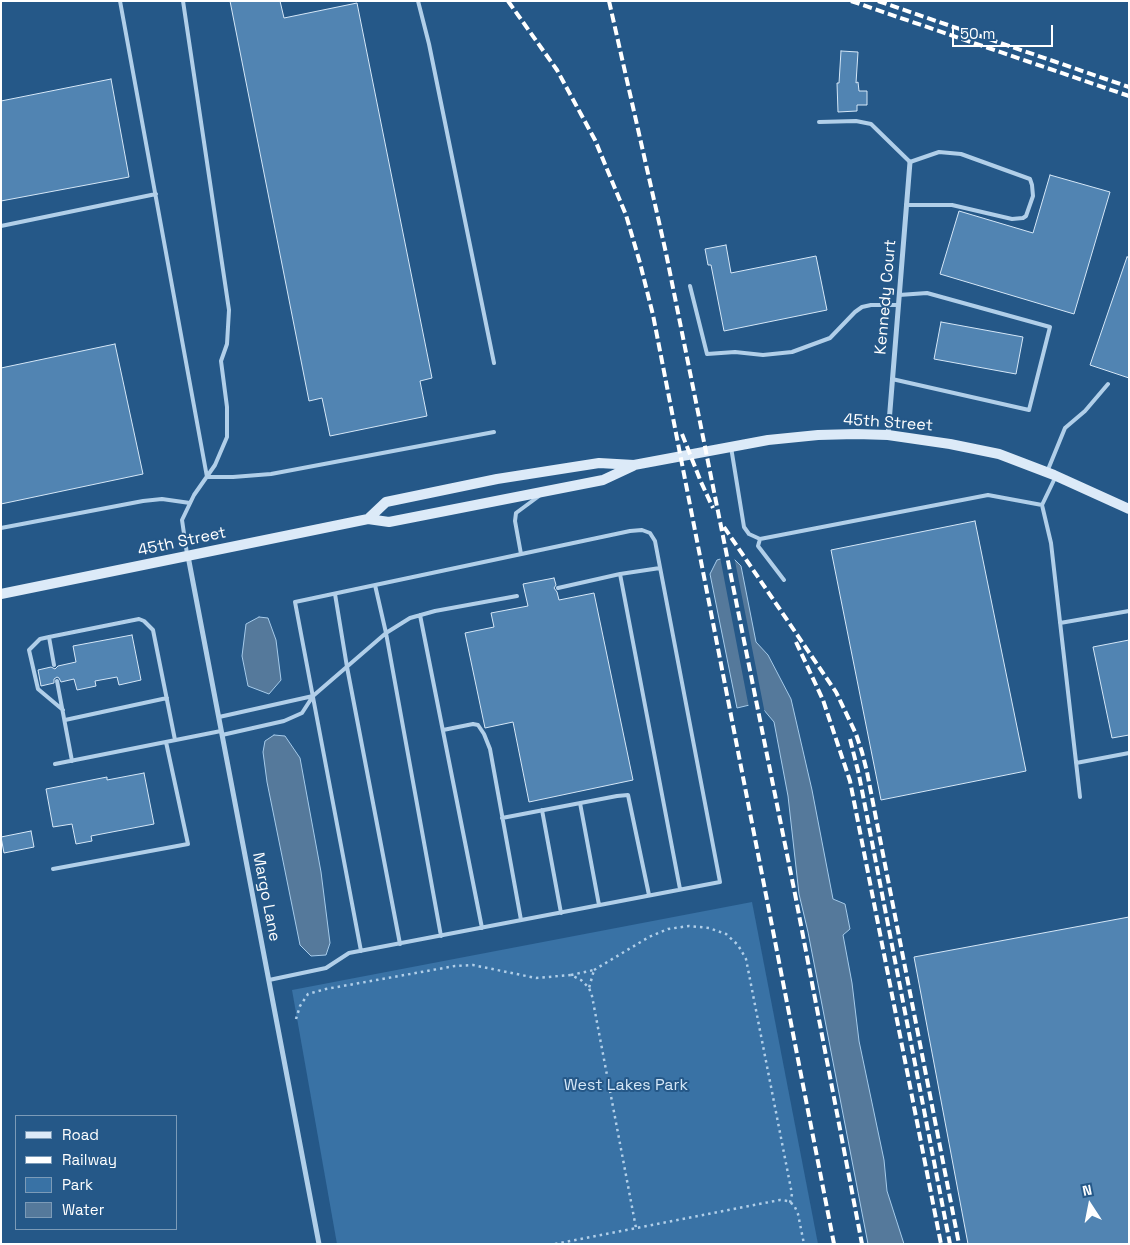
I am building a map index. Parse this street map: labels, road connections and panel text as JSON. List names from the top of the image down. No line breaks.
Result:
{"streets":{"main road":["45th Street"],"street":["Kennedy Court","Margo Lane"]},"crossings":[["Kennedy Court","45th Street"],["45th Street","Margo Lane"]],"parks":["West Lakes Park"],"legend":["Road","Railway","Park","Water"],"scale_bar":"50 m","north":"top"}
